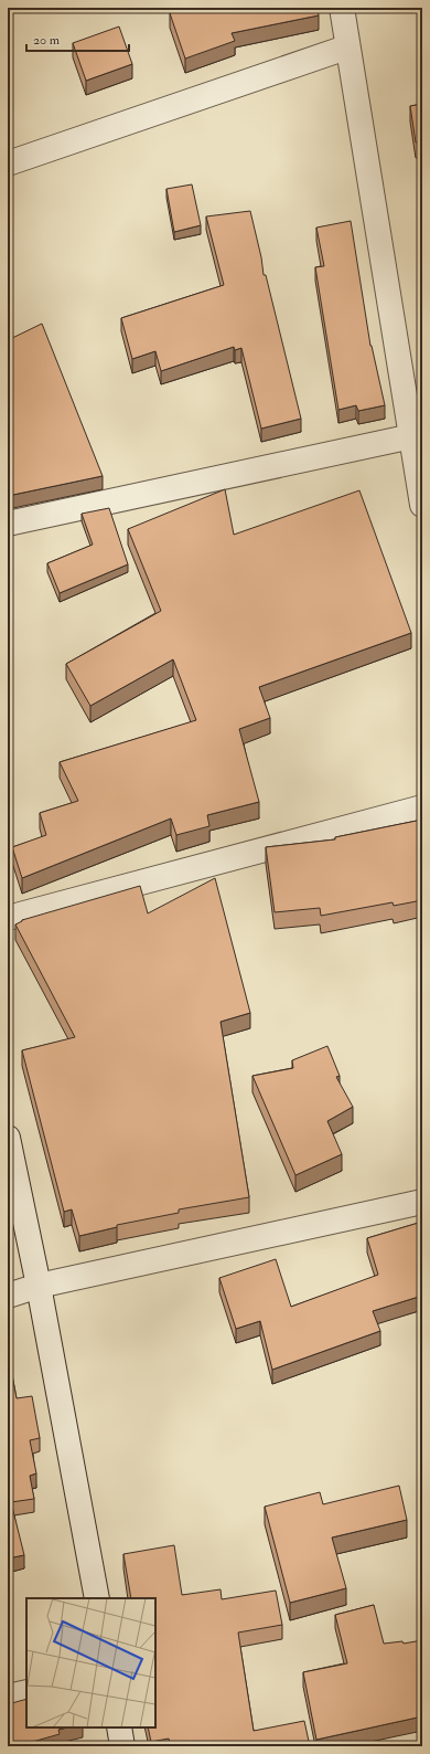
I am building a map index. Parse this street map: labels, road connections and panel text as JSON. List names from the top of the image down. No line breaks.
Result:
{"scale_bar":"20 m"}
